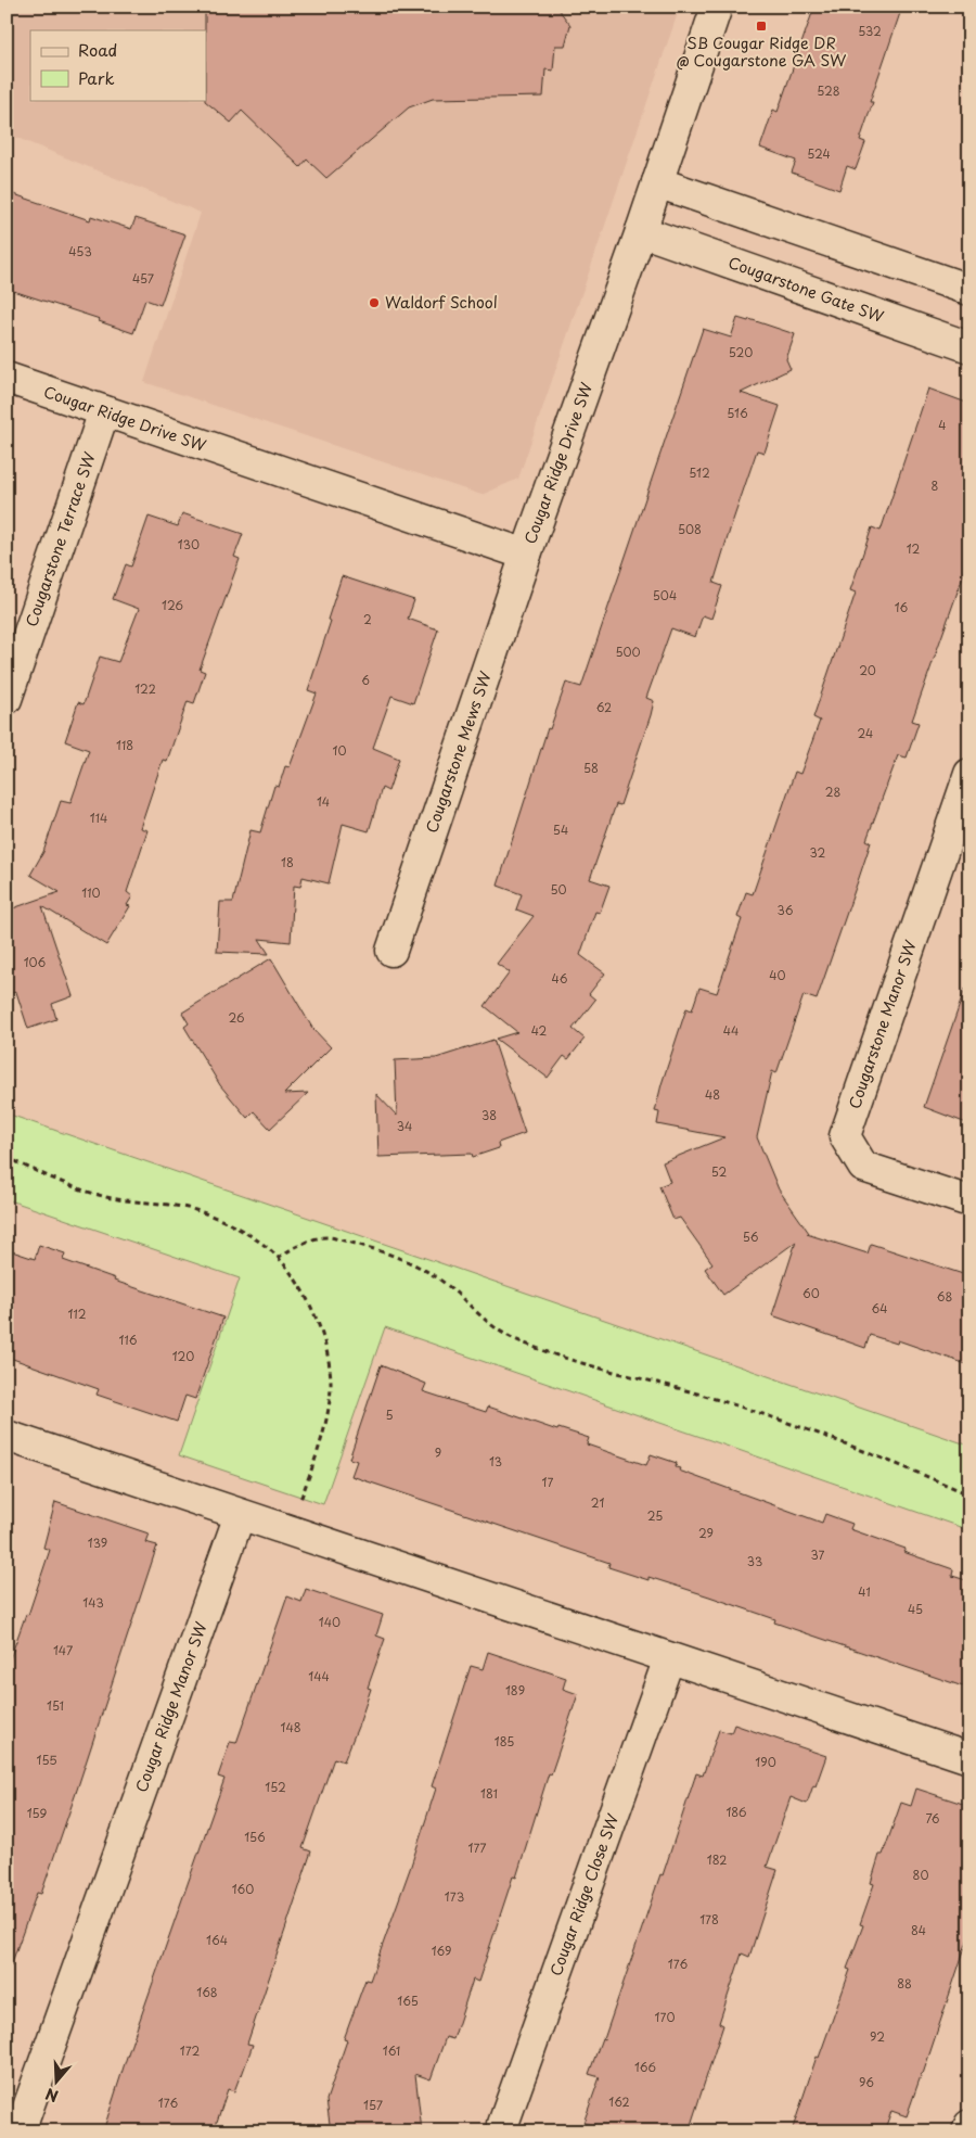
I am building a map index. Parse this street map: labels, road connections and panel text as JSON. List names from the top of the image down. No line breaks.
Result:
{"streets":{"street":["Cougarstone Gate SW","Cougar Ridge Drive SW","Cougarstone Terrace SW","Cougarstone Mews SW","Cougarstone Manor SW","Cougar Ridge Manor SW","Cougar Ridge Close SW"]},"crossings":[["Cougarstone Gate SW","Cougar Ridge Drive SW"],["Cougar Ridge Drive SW","Cougarstone Terrace SW"],["Cougar Ridge Drive SW","Cougarstone Mews SW"]],"places":{"transit":["SB Cougar Ridge DR @ Cougarstone GA SW"],"other":["Waldorf School"]},"house_numbers":["532","528","524","453","457","520","516","4","512","8","508","130","12","504","126","16","2","500","20","6","122","62","24","118","10","58","28","14","114","54","32","18","50","110","36","106","40","46","26","42","44","48","38","34","52","56","60","68","64","112","116","120","5","9","13","17","21","25","29","139","37","33","41","143","45","140","147","144","189","151","148","185","155","190","152","181","186","159","76","156","177","182","80","160","173","178","84","164","169","176","88","168","165","170","92","172","161","166","96","162","176","157"],"legend":["Road","Park"],"north":"bottom"}
